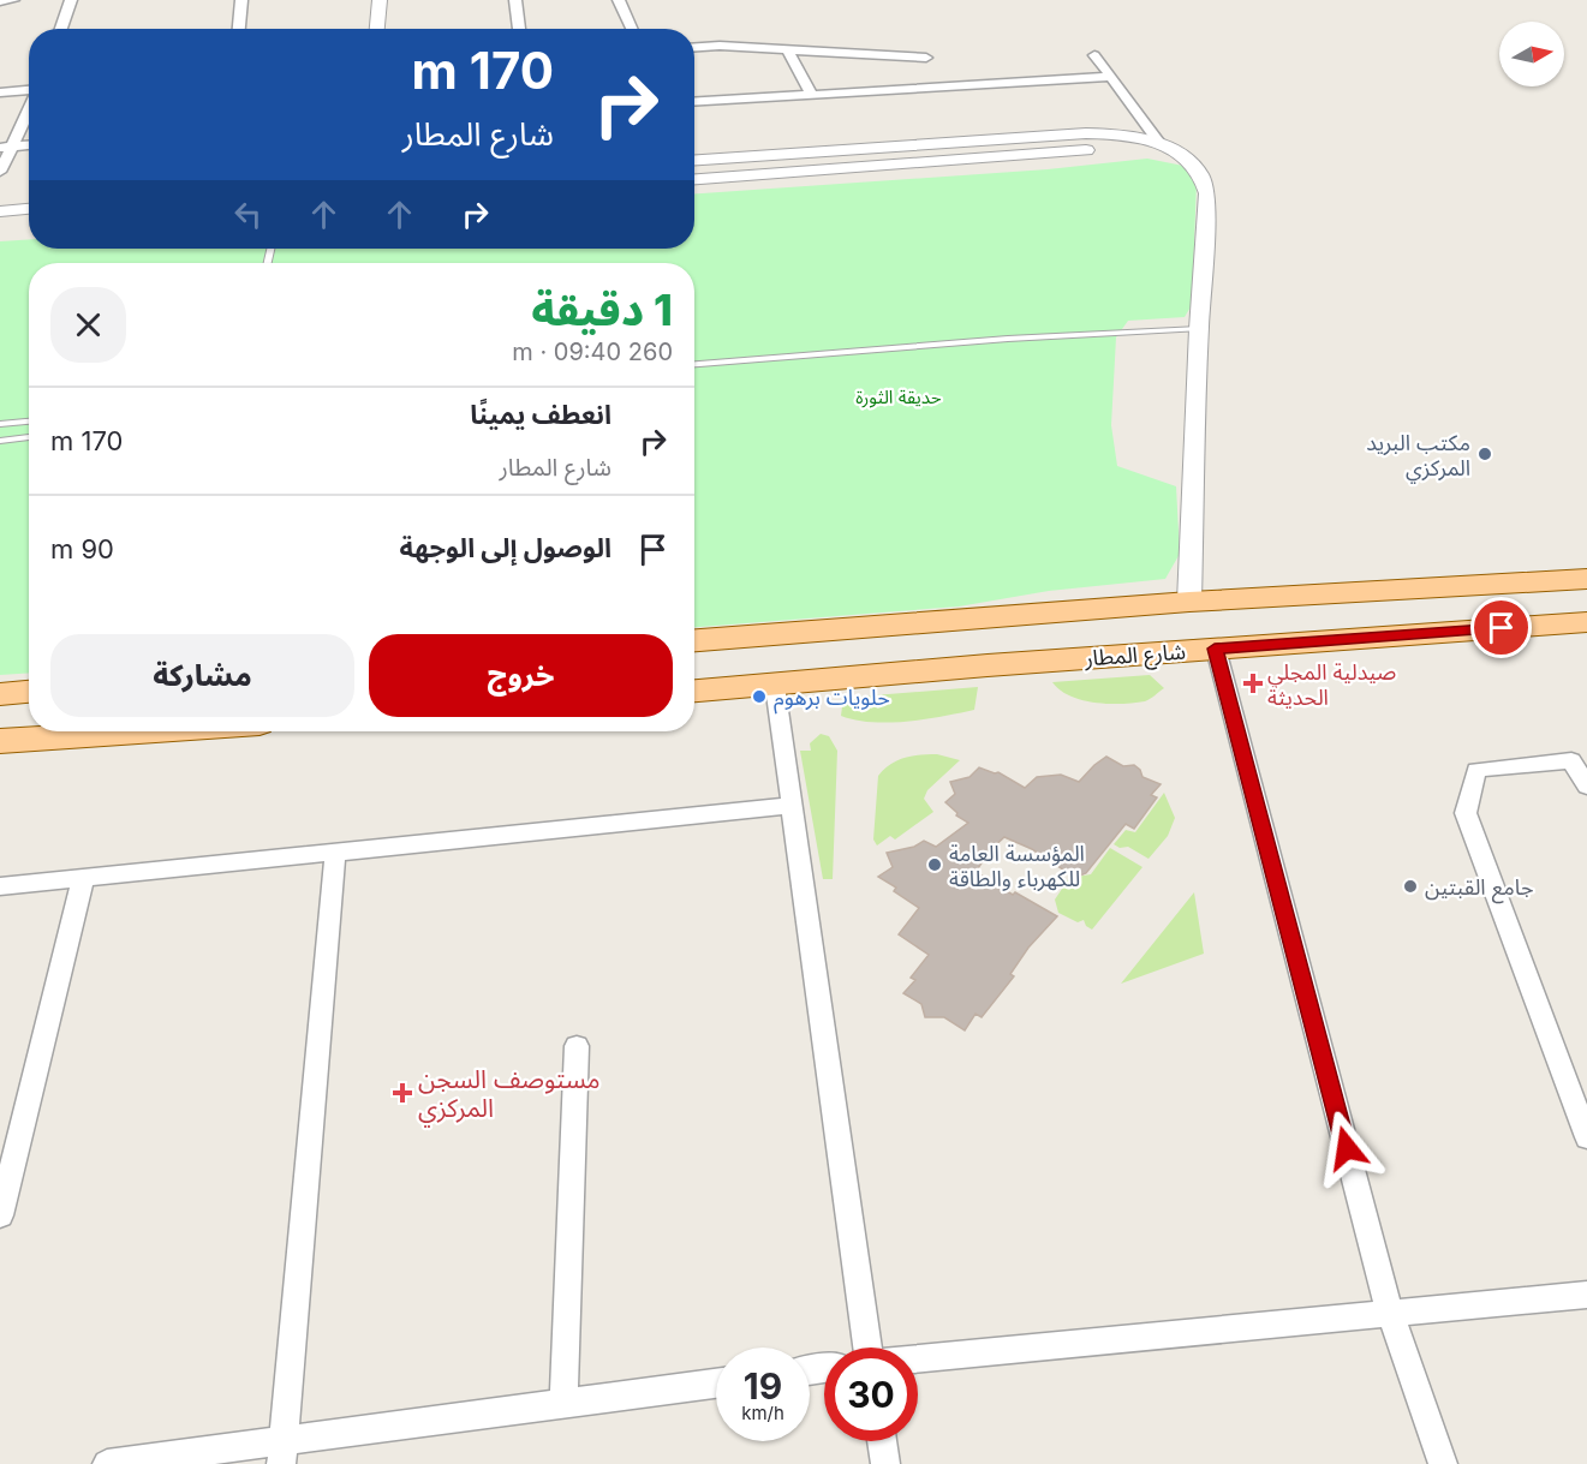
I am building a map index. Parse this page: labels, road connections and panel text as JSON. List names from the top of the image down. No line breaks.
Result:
{"streets":{"main road":["شارع المطار"]},"parks":["حديقة الثورة"],"places":{"other":["مكتب البريد المركزي","حلويات برهوم","المؤسسة العامة للكهرباء والطاقة","جامع القبتين"],"health":["صيدلية المجلي الحديثة","مستوصف السجن المركزي"]},"north":"right","page":{"turn":["170 m","شارع المطار"],"heading":["1 دقيقة","260 m · 09:40"],"list":[{"name":"انعطف يمينًا","note":"شارع المطار","value":"170 m"},{"name":"الوصول إلى الوجهة","value":"90 m"}],"buttons":["خروج","مشاركة"],"speed":"19 km/h","limit":"30"}}
